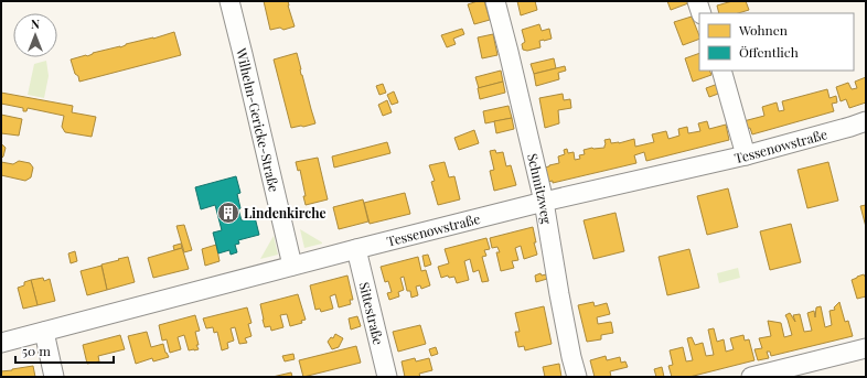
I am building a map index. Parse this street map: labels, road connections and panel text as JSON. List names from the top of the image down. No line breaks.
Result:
{"streets":{"street":["Wilhelm-Gericke-Straße","Tessenowstraße","Schmitzweg","Sittestraße"]},"crossings":[["Wilhelm-Gericke-Straße","Tessenowstraße"],["Tessenowstraße","Schmitzweg"],["Tessenowstraße","Sittestraße"]],"places":{"building":["Lindenkirche"]},"legend":["Wohnen","Öffentlich"],"scale_bar":"50 m","north":"top"}
